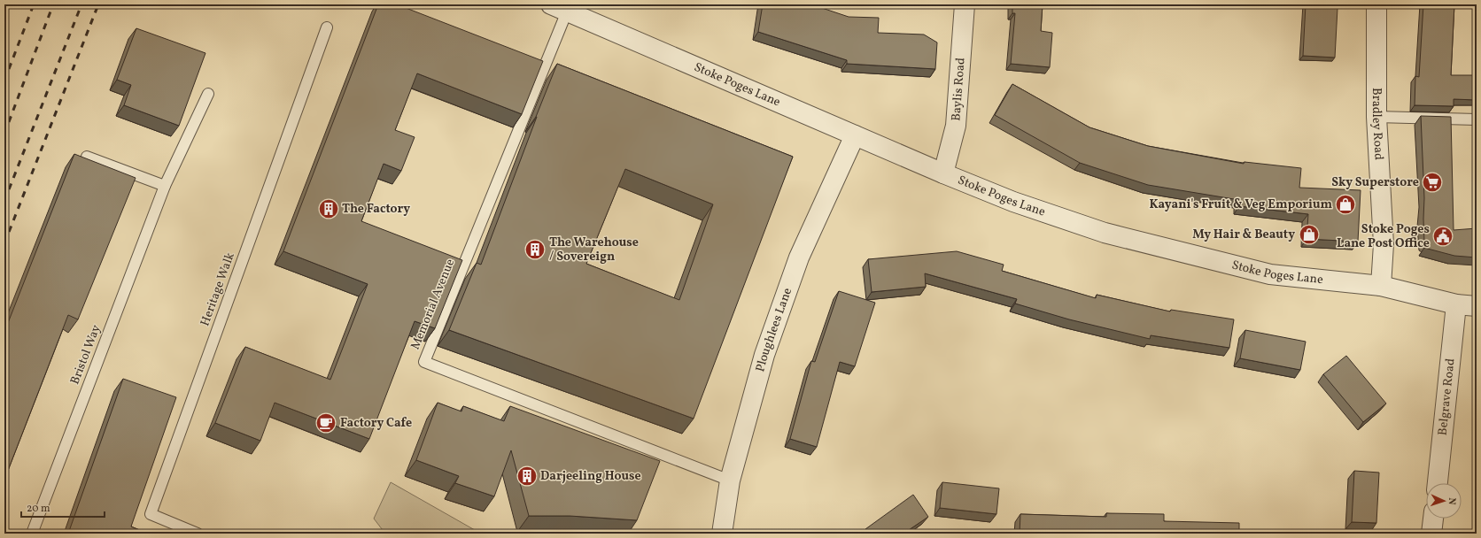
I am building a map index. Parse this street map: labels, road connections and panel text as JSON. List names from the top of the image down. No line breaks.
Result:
{"streets":{"street":["Stoke Poges Lane","Baylis Road","Bradley Road","Ploughlees Lane","Belgrave Road"],"lane":["Heritage Walk","Memorial Avenue","Bristol Way"]},"crossings":[["Stoke Poges Lane","Baylis Road"],["Stoke Poges Lane","Bradley Road"],["Stoke Poges Lane","Memorial Avenue"],["Stoke Poges Lane","Ploughlees Lane"],["Stoke Poges Lane","Belgrave Road"],["Memorial Avenue","Ploughlees Lane"]],"places":{"supermarket":["Sky Superstore"],"shop":["Kayani's Fruit & Veg Emporium","My Hair & Beauty"],"building":["The Factory","The Warehouse / Sovereign","Darjeeling House"],"public building":["Stoke Poges Lane Post Office"],"cafe":["Factory Cafe"]},"scale_bar":"20 m","north":"right"}
